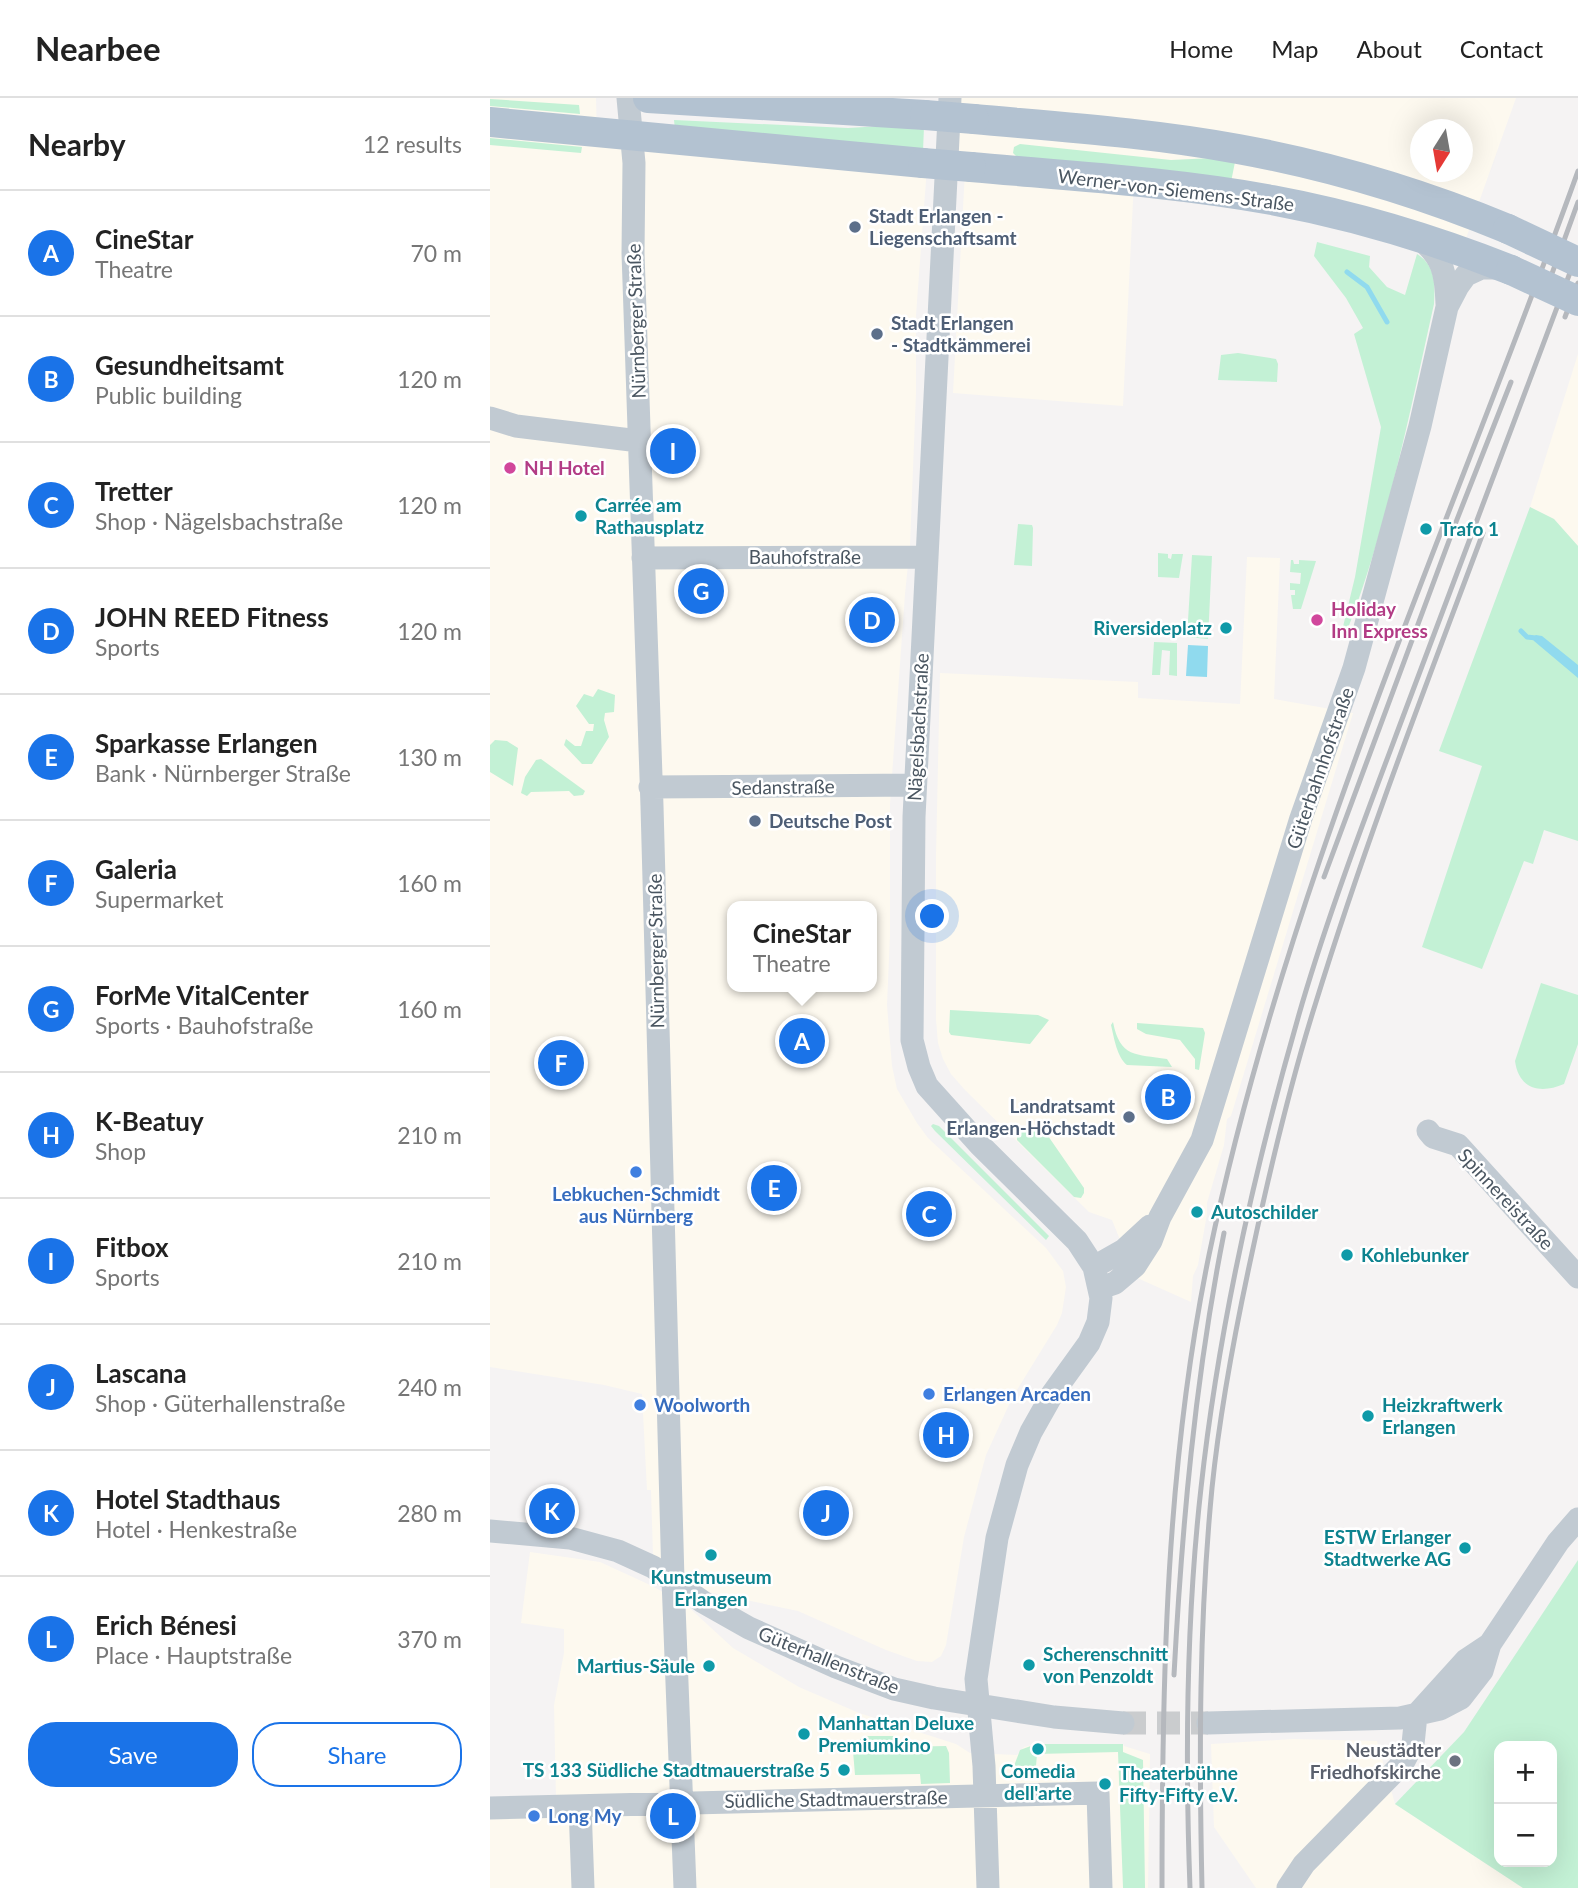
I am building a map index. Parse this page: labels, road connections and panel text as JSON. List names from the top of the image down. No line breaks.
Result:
{"streets":{"main road":["Werner-von-Siemens-Straße"],"street":["Nürnberger Straße","Bauhofstraße","Nägelsbachstraße","Güterbahnhofstraße","Sedanstraße","Spinnereistraße","Güterhallenstraße","Südliche Stadtmauerstraße"]},"crossings":[["Werner-von-Siemens-Straße","Nürnberger Straße"],["Werner-von-Siemens-Straße","Güterbahnhofstraße"],["Nürnberger Straße","Bauhofstraße"],["Nürnberger Straße","Sedanstraße"],["Nürnberger Straße","Güterhallenstraße"],["Nürnberger Straße","Südliche Stadtmauerstraße"],["Bauhofstraße","Nägelsbachstraße"],["Nägelsbachstraße","Güterbahnhofstraße"],["Nägelsbachstraße","Sedanstraße"]],"places":["Stadt Erlangen - Liegenschaftsamt","Stadt Erlangen - Stadtkämmerei","NH Hotel","Carrée am Rathausplatz","Trafo 1","Holiday Inn Express","Riversideplatz","Deutsche Post","Landratsamt Erlangen-Höchstadt","Lebkuchen-Schmidt aus Nürnberg","Autoschilder","Kohlebunker","Erlangen Arcaden","Woolworth","Heizkraftwerk Erlangen","ESTW Erlanger Stadtwerke AG","Kunstmuseum Erlangen","Scherenschnitt von Penzoldt","Martius-Säule","Manhattan Deluxe Premiumkino","Comedia dell'arte","Neustädter Friedhofskirche","TS 133 Südliche Stadtmauerstraße 5","Theaterbühne Fifty-Fifty e.V.","Long My"],"north":"bottom","page":{"header":"Nearbee","nav":["Home","Map","About","Contact"],"heading":["Nearby","12 results"],"list":[{"mark":"A","name":"CineStar","note":"Theatre","value":"70 m"},{"mark":"B","name":"Gesundheitsamt","note":"Public building","value":"120 m"},{"mark":"C","name":"Tretter","note":"Shop · Nägelsbachstraße","value":"120 m"},{"mark":"D","name":"JOHN REED Fitness","note":"Sports","value":"120 m"},{"mark":"E","name":"Sparkasse Erlangen","note":"Bank · Nürnberger Straße","value":"130 m"},{"mark":"F","name":"Galeria","note":"Supermarket","value":"160 m"},{"mark":"G","name":"ForMe VitalCenter","note":"Sports · Bauhofstraße","value":"160 m"},{"mark":"H","name":"K-Beatuy","note":"Shop","value":"210 m"},{"mark":"I","name":"Fitbox","note":"Sports","value":"210 m"},{"mark":"J","name":"Lascana","note":"Shop · Güterhallenstraße","value":"240 m"},{"mark":"K","name":"Hotel Stadthaus","note":"Hotel · Henkestraße","value":"280 m"},{"mark":"L","name":"Erich Bénesi","note":"Place · Hauptstraße","value":"370 m"}],"pins":["I","G","D","A","F","B","E","C","H","K","J","L"],"popup":["CineStar","Theatre"],"buttons":["Save","Share"],"map_buttons":["+","−"]}}
